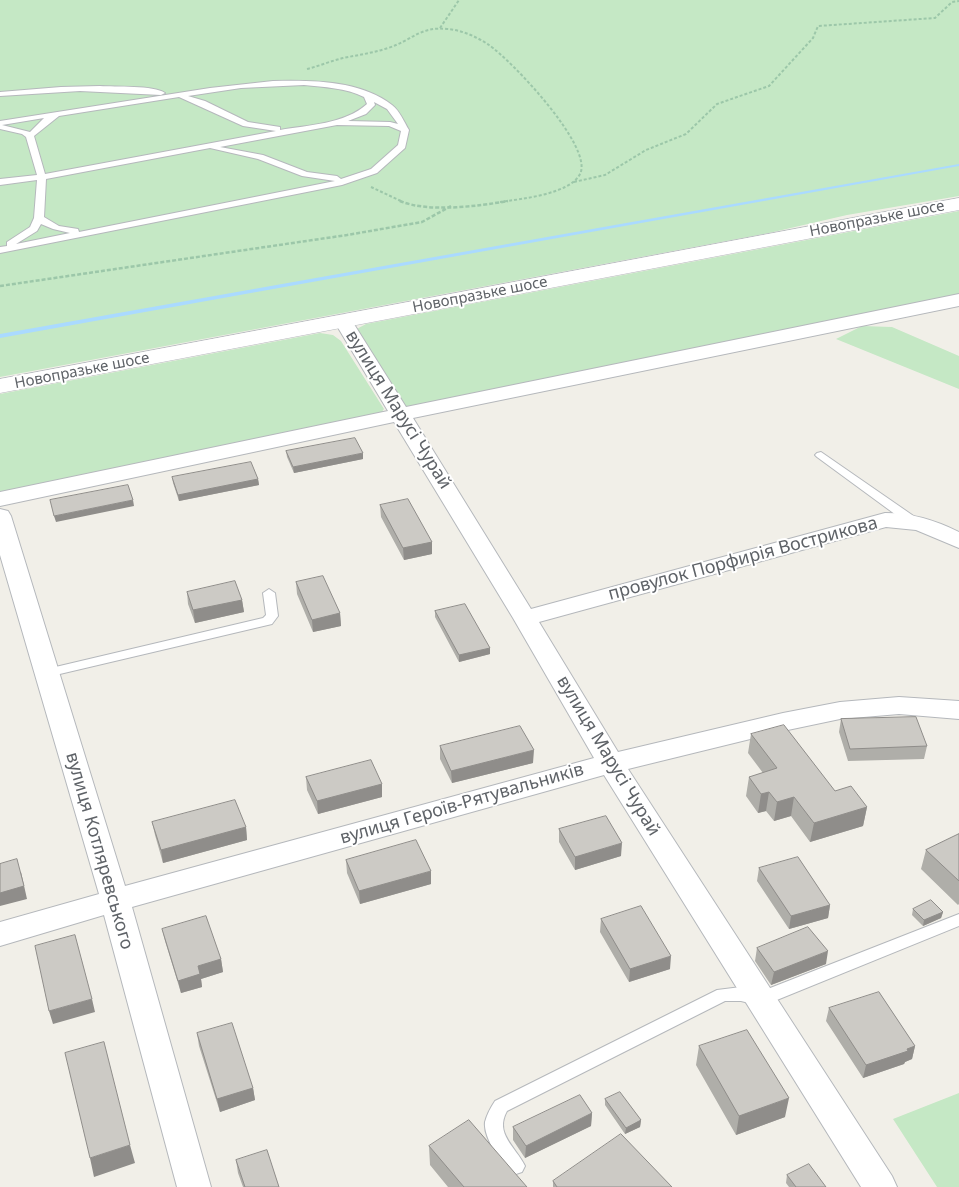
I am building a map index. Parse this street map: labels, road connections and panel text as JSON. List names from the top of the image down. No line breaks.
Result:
{"streets":{"main road":["Новопразьке шосе"],"street":["вулиця Марусі Чурай","провулок Порфирія Вострикова","вулиця Героїв-Рятувальників","вулиця Котляревського"]},"crossings":[["Новопразьке шосе","вулиця Марусі Чурай"],["вулиця Марусі Чурай","провулок Порфирія Вострикова"],["вулиця Марусі Чурай","вулиця Героїв-Рятувальників"],["вулиця Героїв-Рятувальників","вулиця Котляревського"]]}
